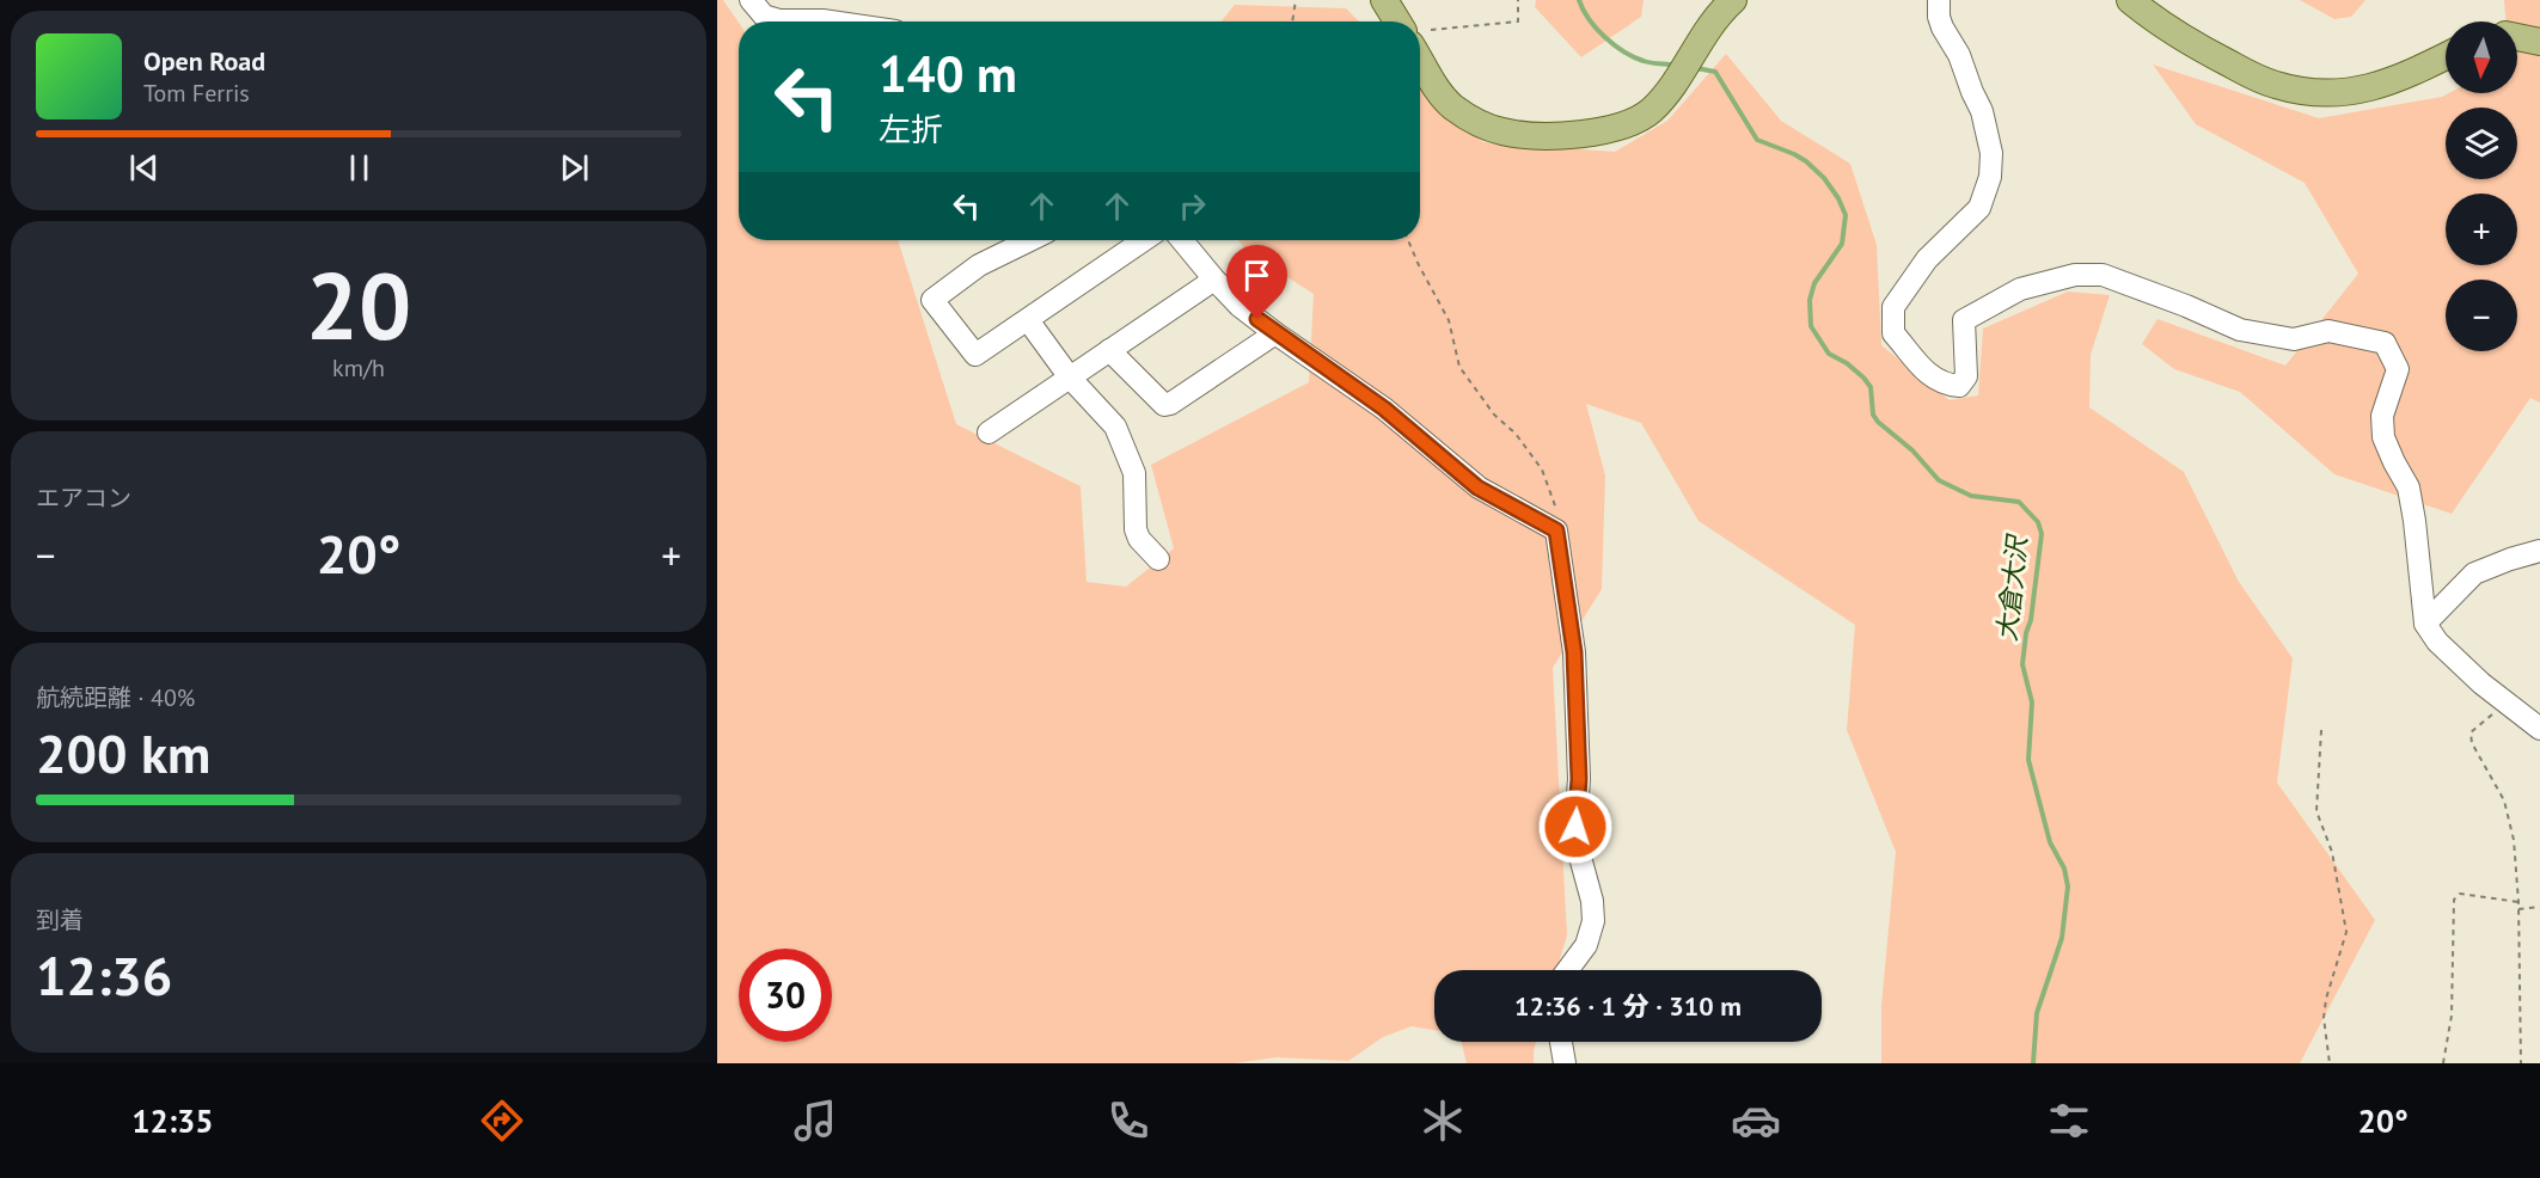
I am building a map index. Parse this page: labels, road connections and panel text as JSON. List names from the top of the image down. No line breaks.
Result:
{"water":["大倉大沢"],"north":"bottom","page":{"map_buttons":["+","−"],"turn":["140 m","左折"],"song":["Open Road","Tom Ferris"],"tile":[["20","km/h"],"エアコン",["航続距離 · 40%","200 km"],["到着","12:36"]],"heat":["−","20°","+"],"limit":"30","trip":"12:36 · 1 分 · 310 m","tabs":["12:35","20°"]}}
